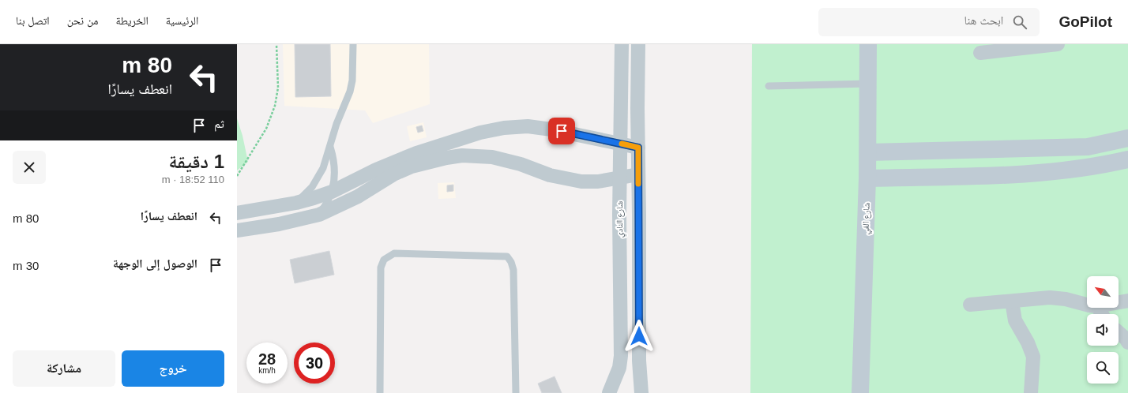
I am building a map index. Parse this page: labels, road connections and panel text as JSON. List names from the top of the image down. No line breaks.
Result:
{"streets":{"street":["شارع الفي","شارع النادي"]},"north":"top left","page":{"header":"GoPilot","search":"ابحث هنا","nav":["الرئيسية","الخريطة","من نحن","اتصل بنا"],"turn":["80 m","انعطف يسارًا"],"then":"ثم","heading":["1 دقيقة","110 m · 18:52"],"list":[{"name":"انعطف يسارًا","value":"80 m"},{"name":"الوصول إلى الوجهة","value":"30 m"}],"speed":"28 km/h","limit":"30","buttons":["خروج","مشاركة"]}}
